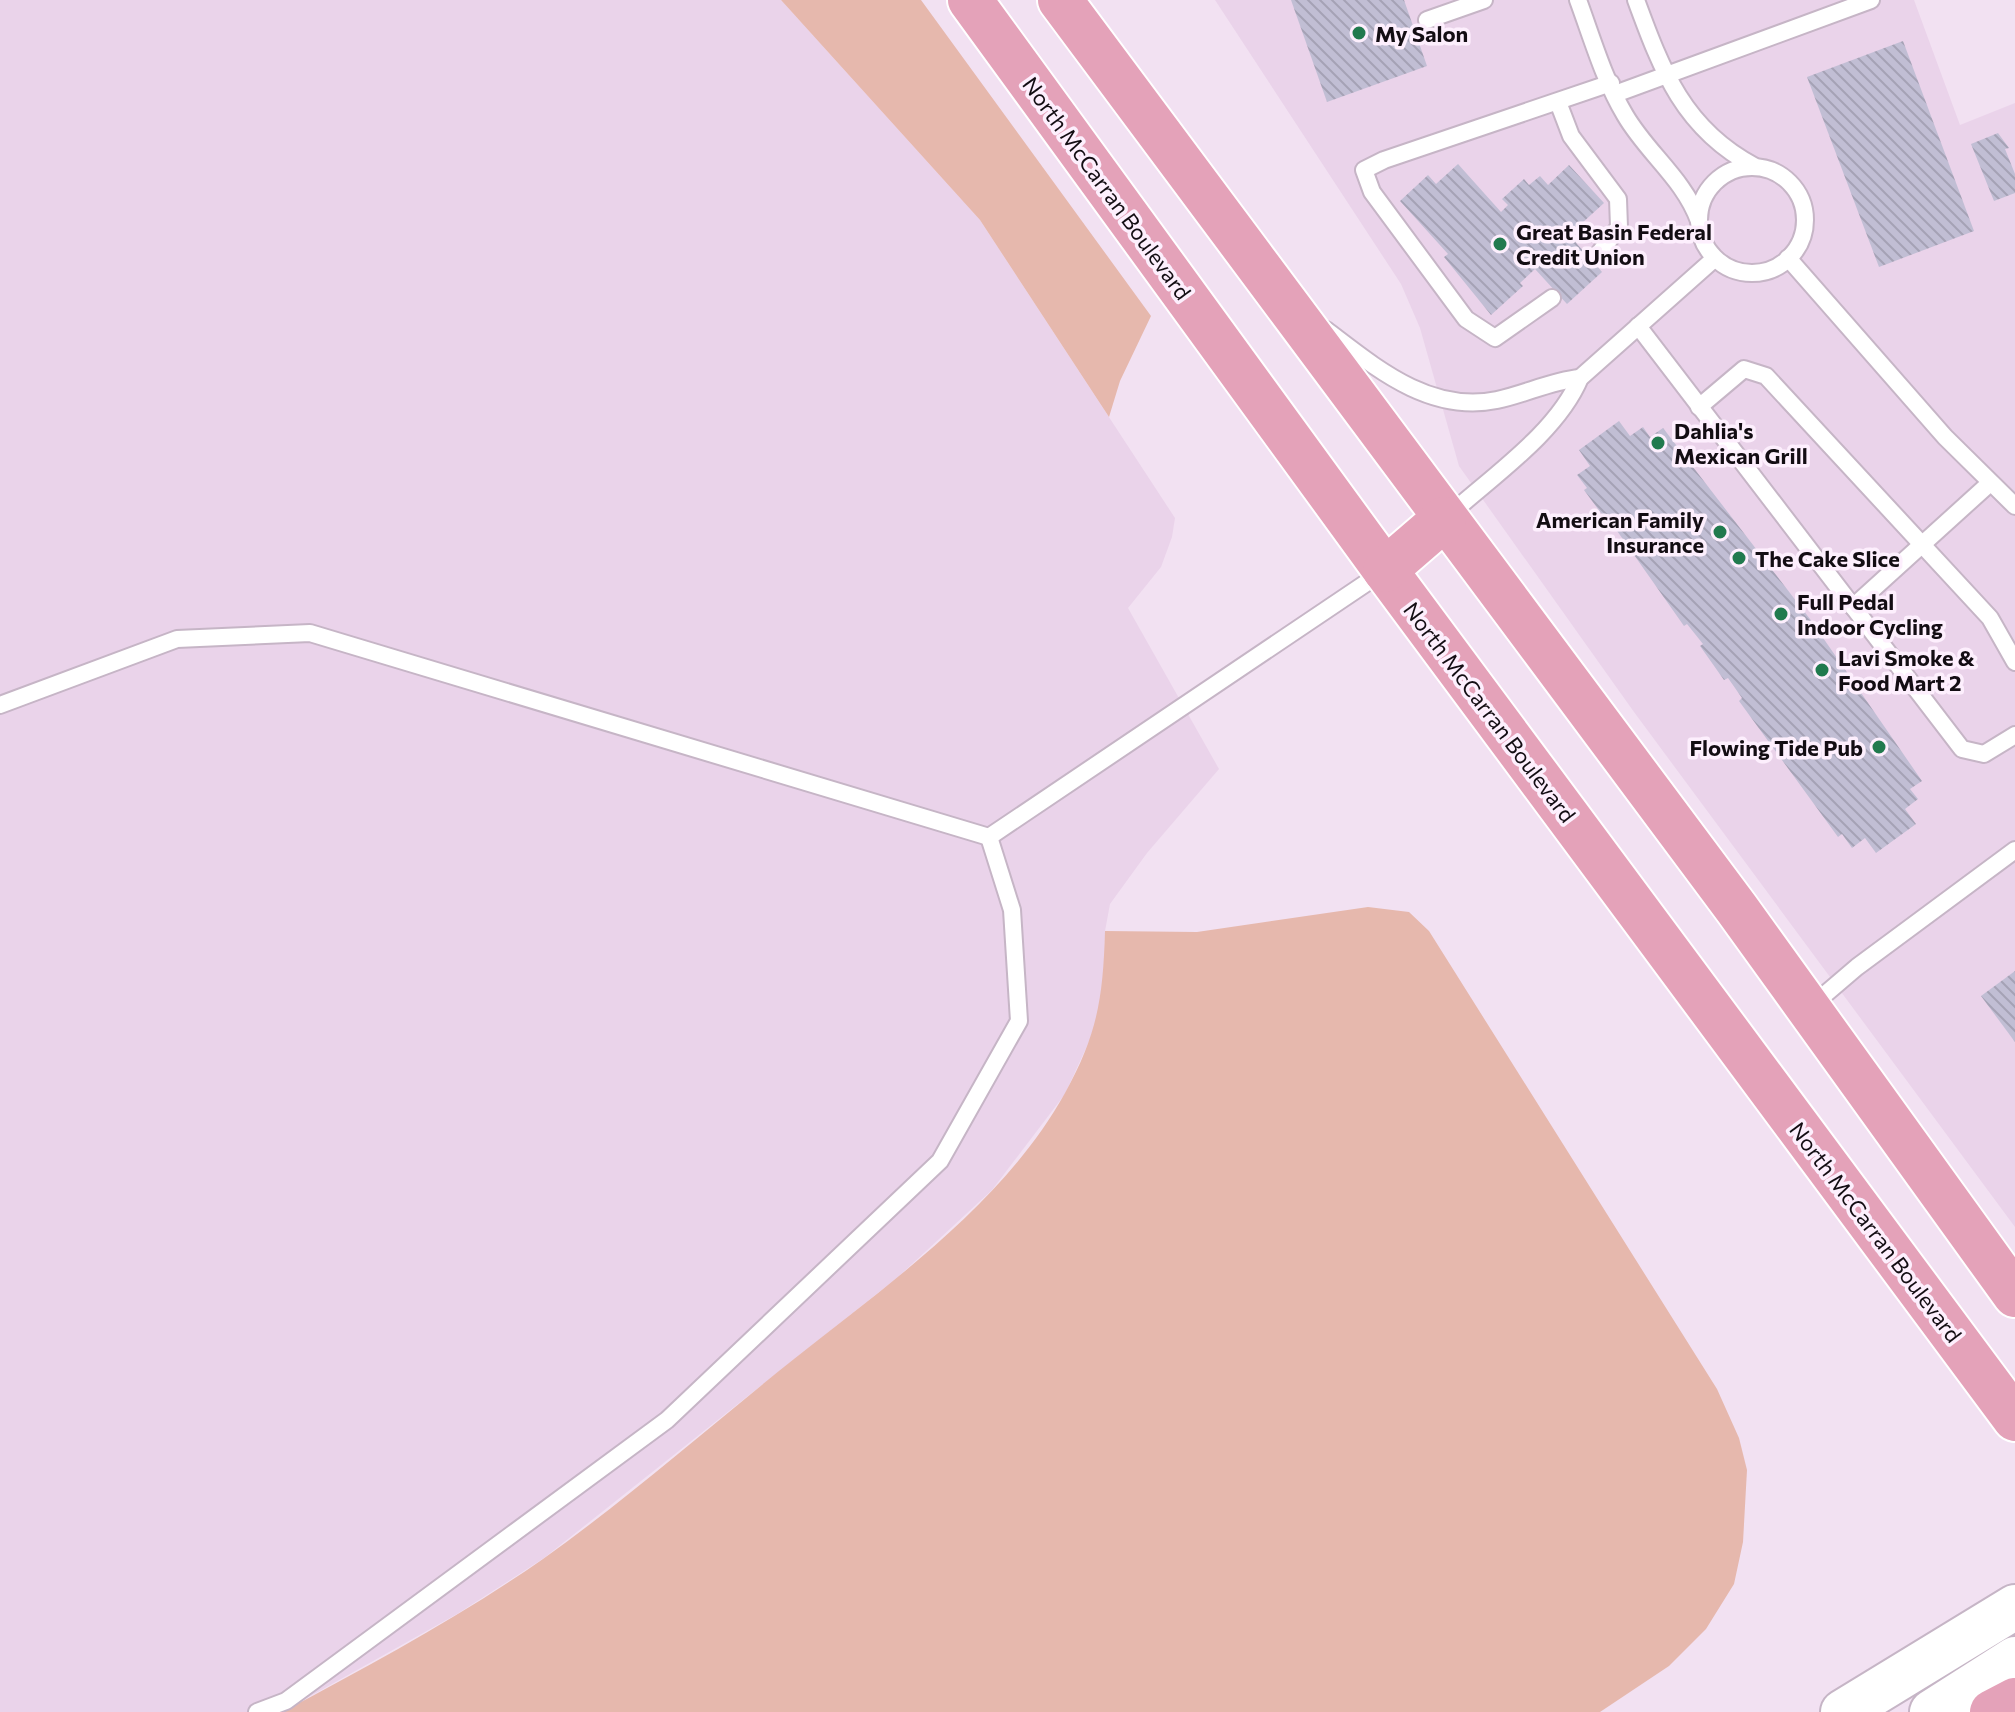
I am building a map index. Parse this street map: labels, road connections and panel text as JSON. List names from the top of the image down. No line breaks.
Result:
{"streets":{"main road":["North McCarran Boulevard"]},"places":["My Salon","Great Basin Federal Credit Union","Dahlia's Mexican Grill","American Family Insurance","The Cake Slice","Full Pedal Indoor Cycling","Lavi Smoke & Food Mart 2","Flowing Tide Pub"]}
